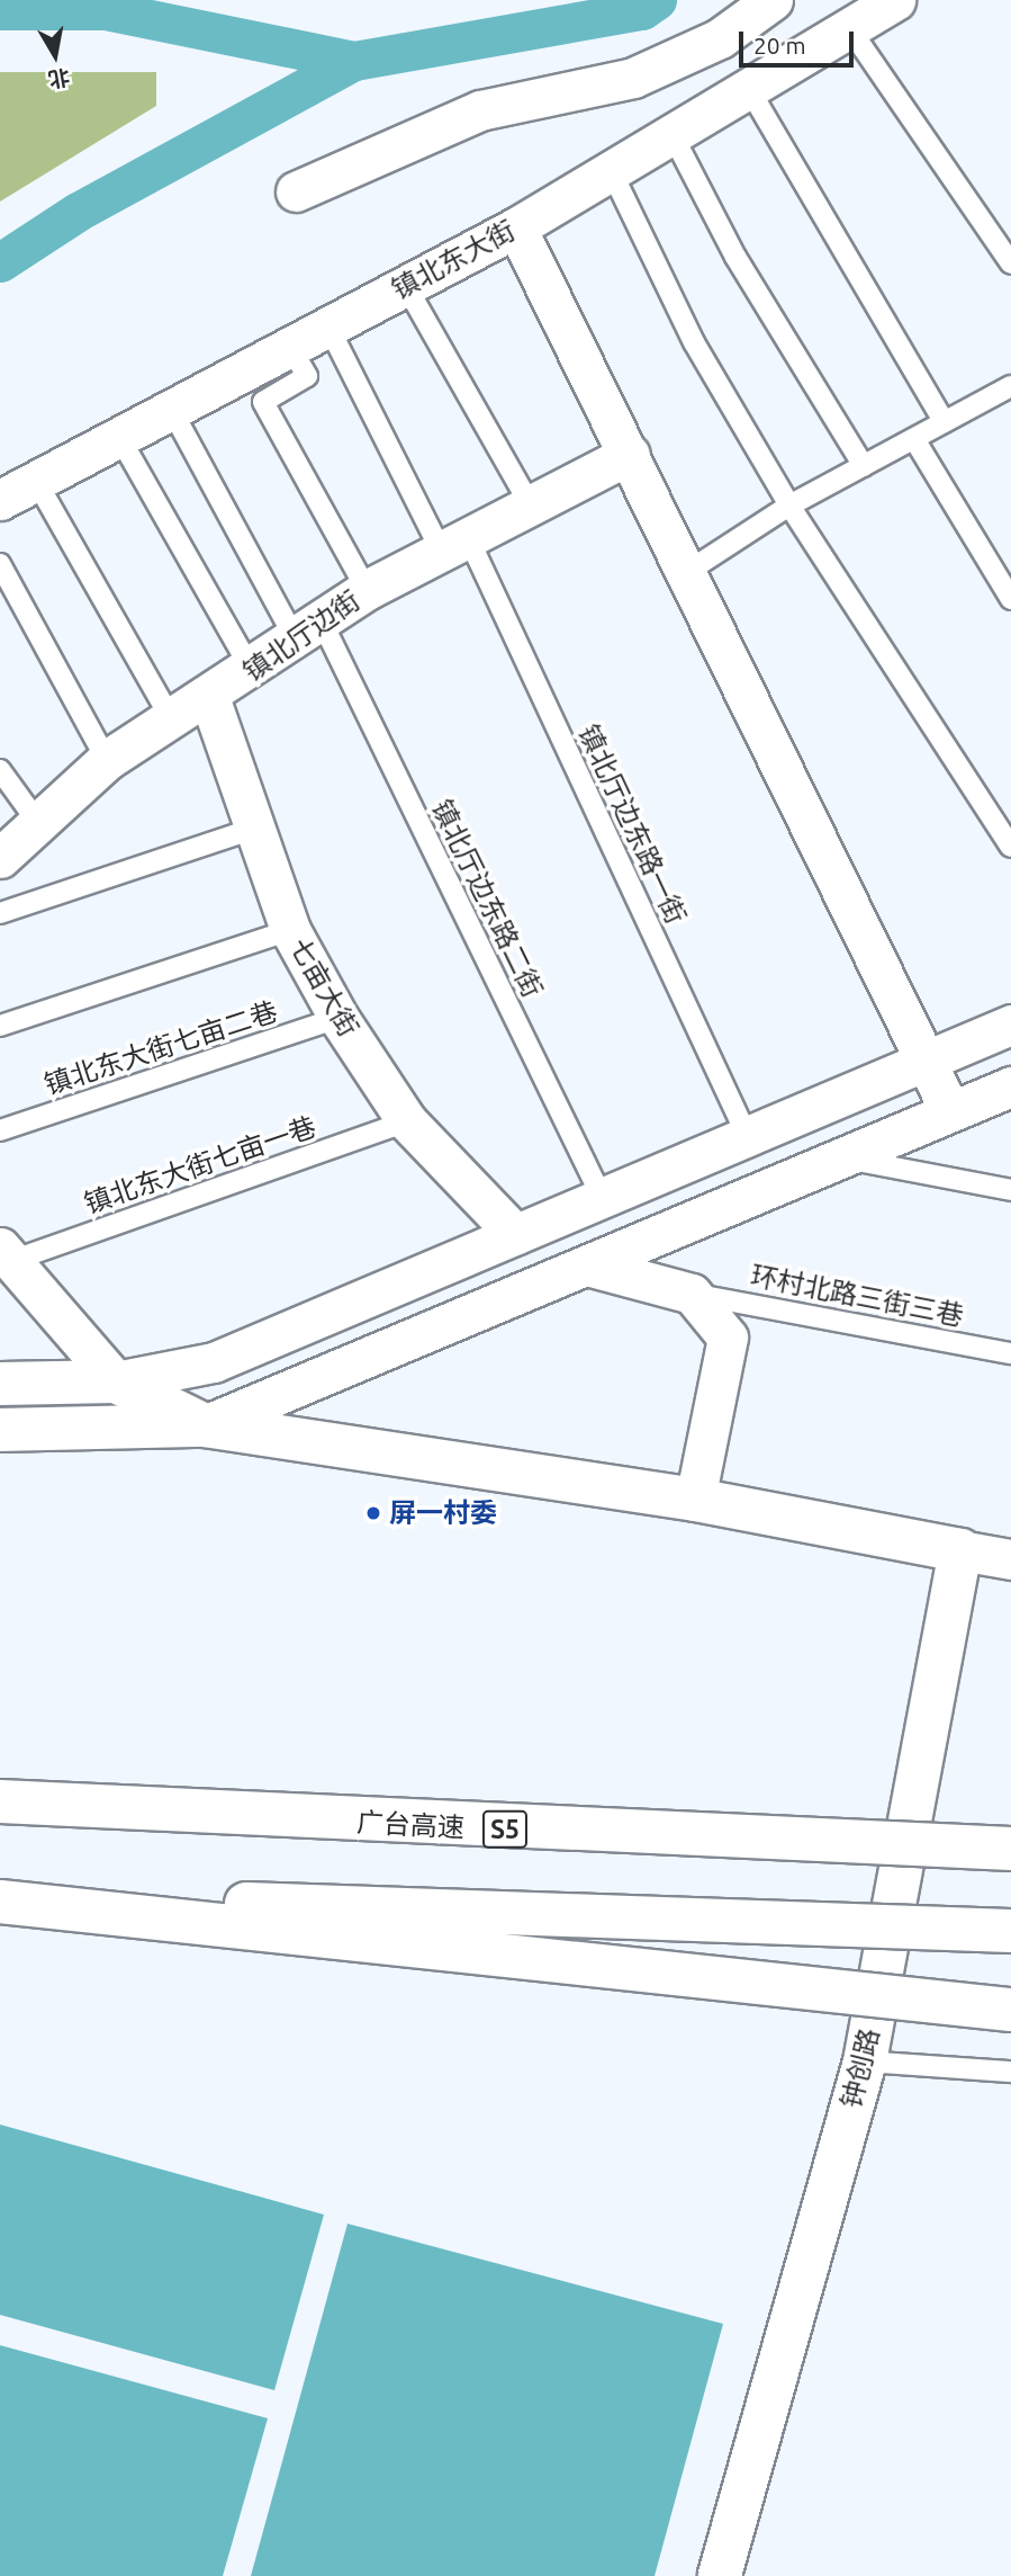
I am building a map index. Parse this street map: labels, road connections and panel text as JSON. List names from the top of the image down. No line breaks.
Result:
{"streets":{"main road":["广台高速","S5","钟创路"],"street":["镇北东大街","镇北厅边街","七亩大街"],"lane":["镇北厅边东路一街","镇北厅边东路二街","镇北东大街七亩二巷","镇北东大街七亩一巷","环村北路三街三巷"]},"crossings":[["镇北东大街","镇北厅边东路一街"],["镇北东大街","镇北厅边东路二街"],["镇北厅边街","镇北厅边东路一街"],["镇北厅边街","镇北厅边东路二街"],["镇北厅边街","七亩大街"],["七亩大街","镇北东大街七亩二巷"],["七亩大街","镇北东大街七亩一巷"]],"places":["屏一村委"],"scale_bar":"20 m","north":"bottom"}
